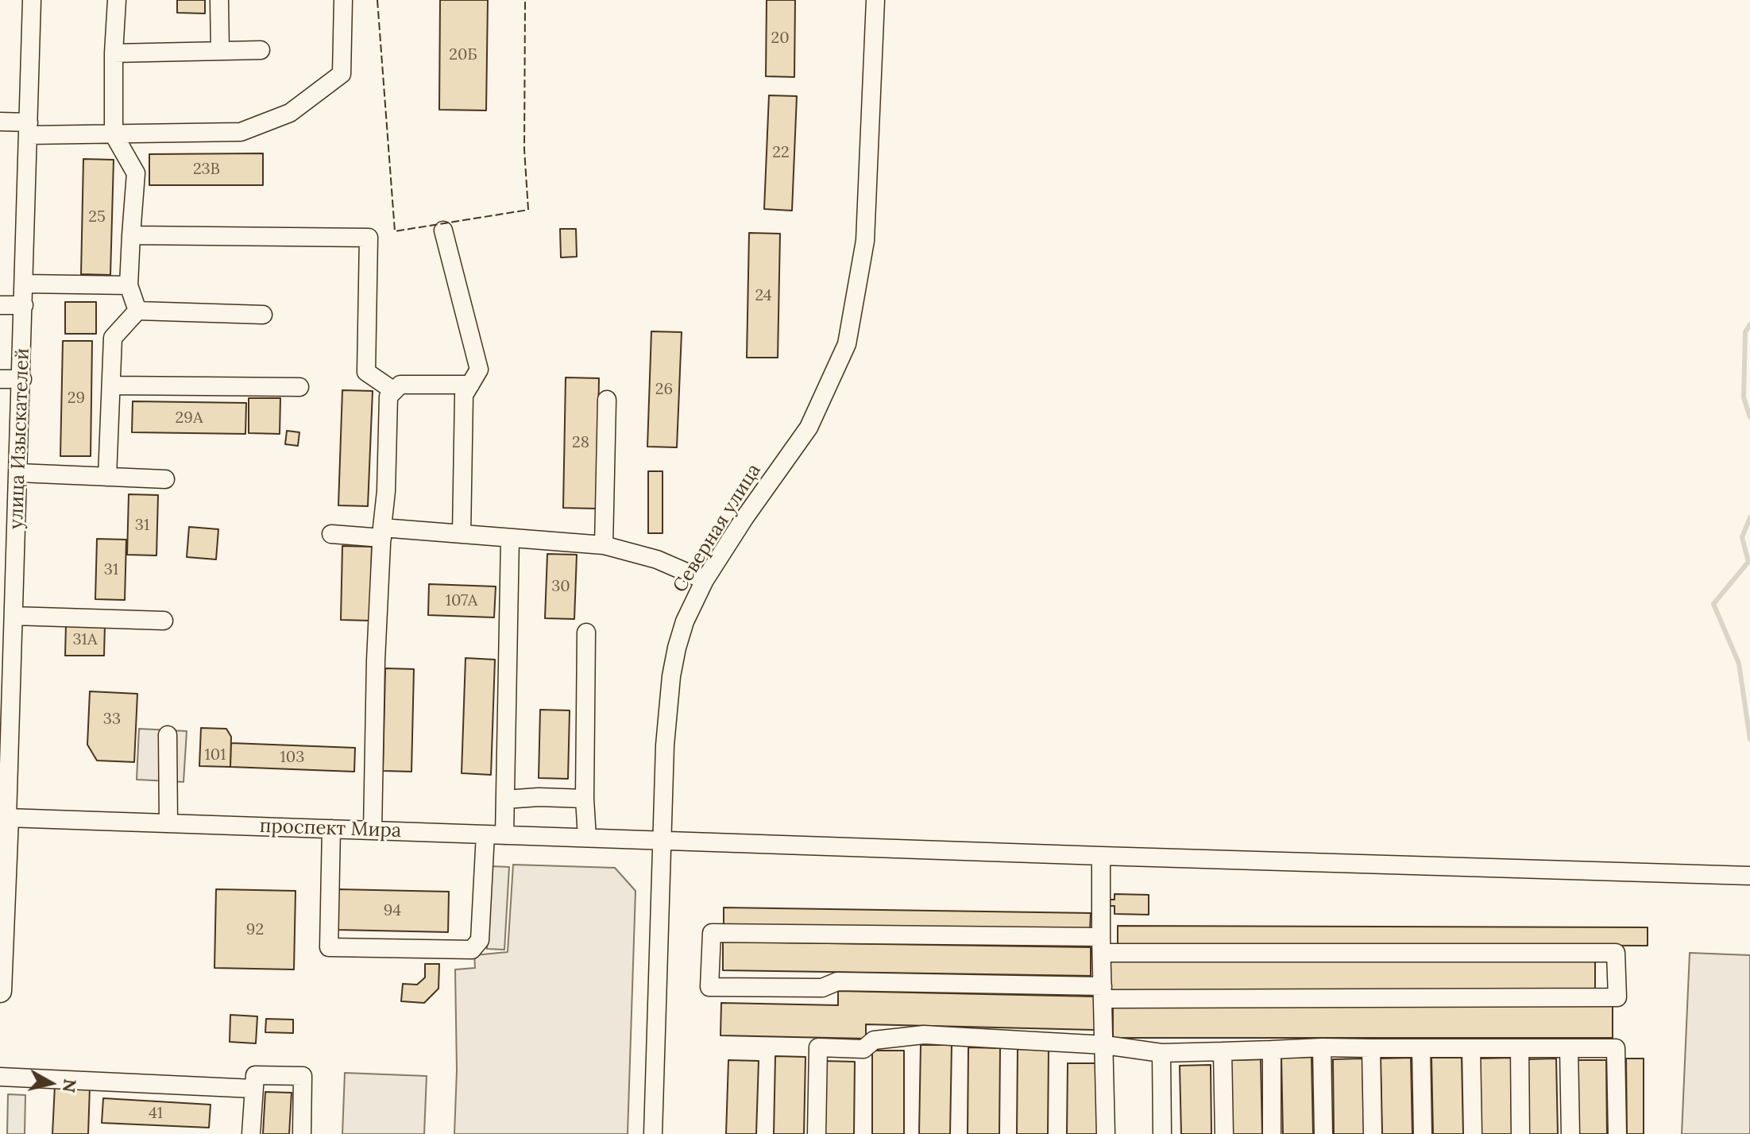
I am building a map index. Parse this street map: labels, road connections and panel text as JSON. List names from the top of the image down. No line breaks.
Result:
{"streets":{"main road":["улица Изыскателей"],"street":["Северная улица","проспект Мира"]},"crossings":[["улица Изыскателей","проспект Мира"],["Северная улица","проспект Мира"]],"house_numbers":["20","20Б","22","23В","25","24","26","29","29А","28","31","31","30","107А","31А","33","101","103","94","92","41"],"north":"right"}
